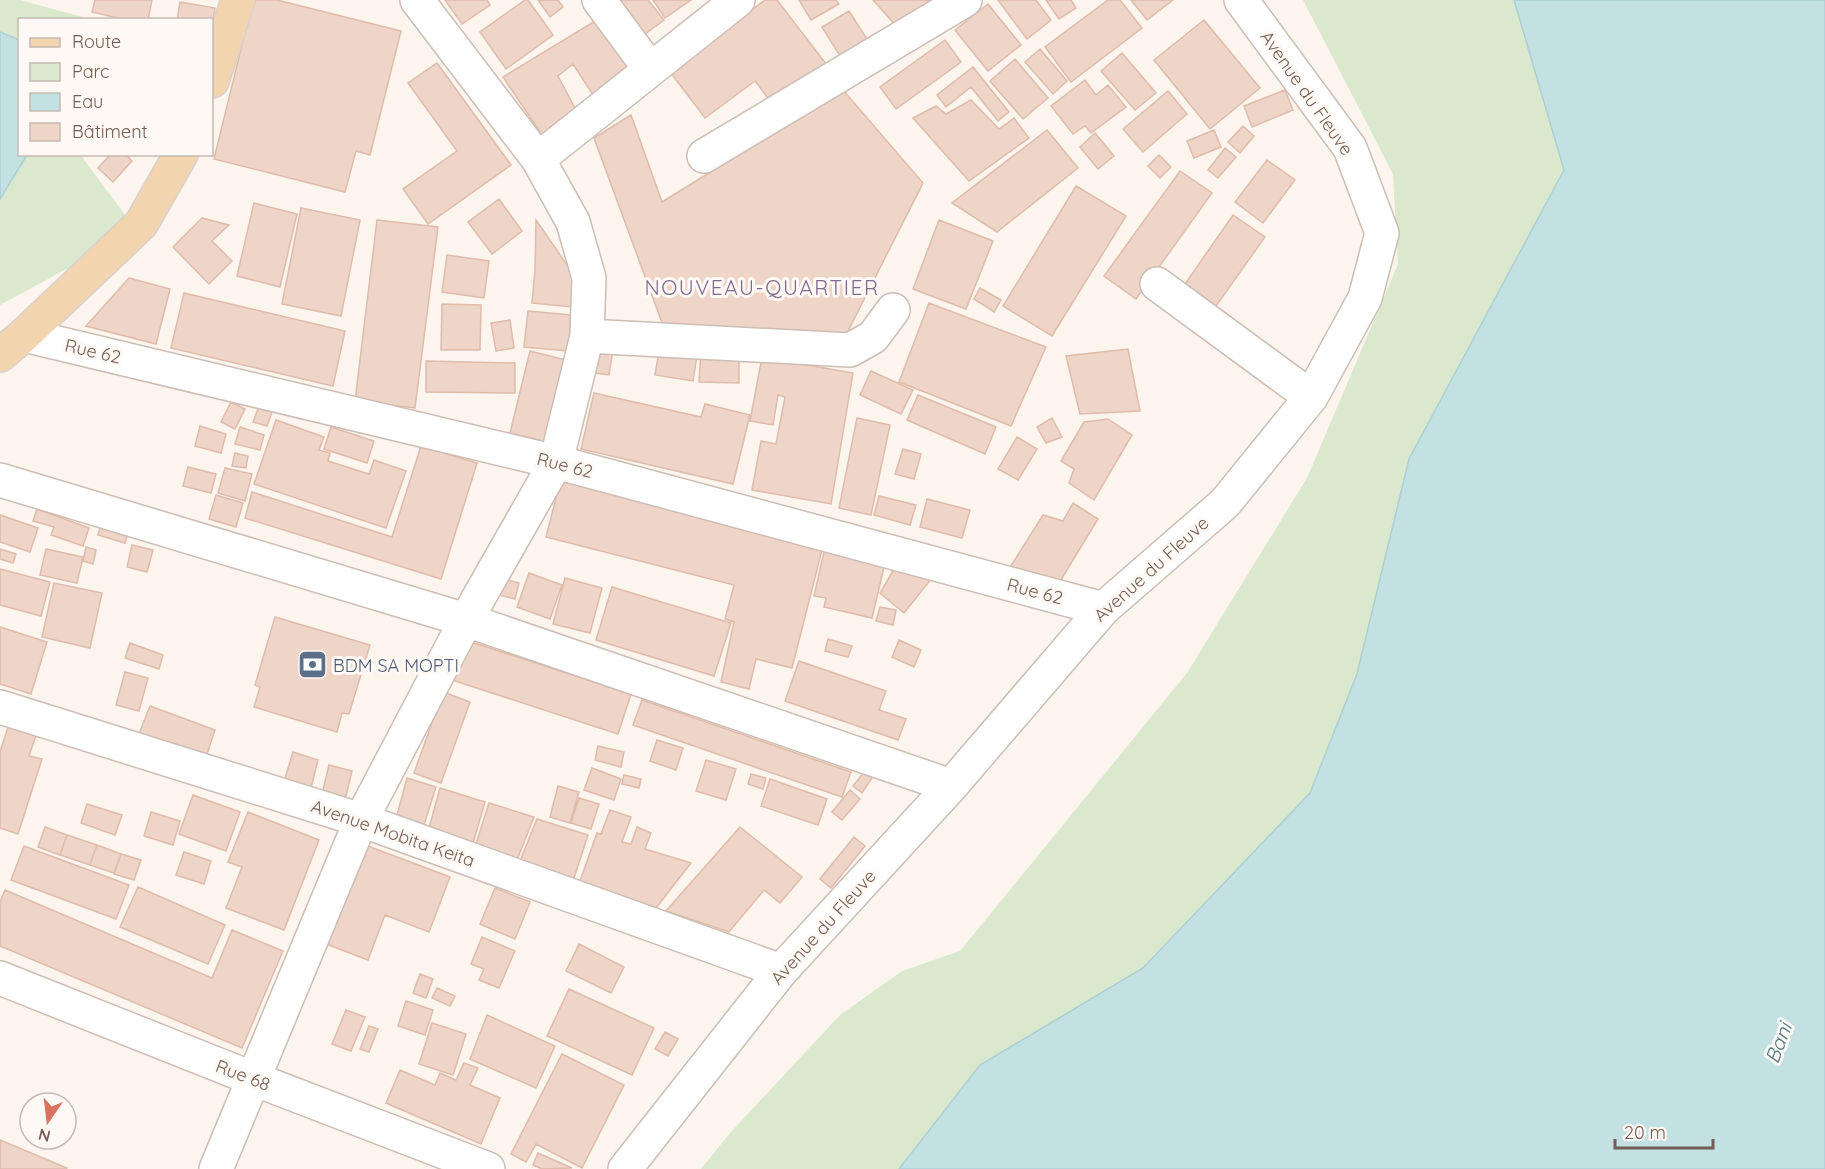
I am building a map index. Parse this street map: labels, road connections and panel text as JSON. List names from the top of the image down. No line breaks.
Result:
{"streets":{"street":["Avenue du Fleuve","Rue 62","Avenue Mobita Keita","Rue 68"]},"crossings":[["Avenue du Fleuve","Rue 62"],["Avenue du Fleuve","Avenue Mobita Keita"]],"districts":["NOUVEAU-QUARTIER"],"water":["Bani"],"places":{"bank":["BDM SA MOPTI"]},"legend":["Route","Parc","Eau","Bâtiment"],"scale_bar":"20 m","north":"bottom"}
